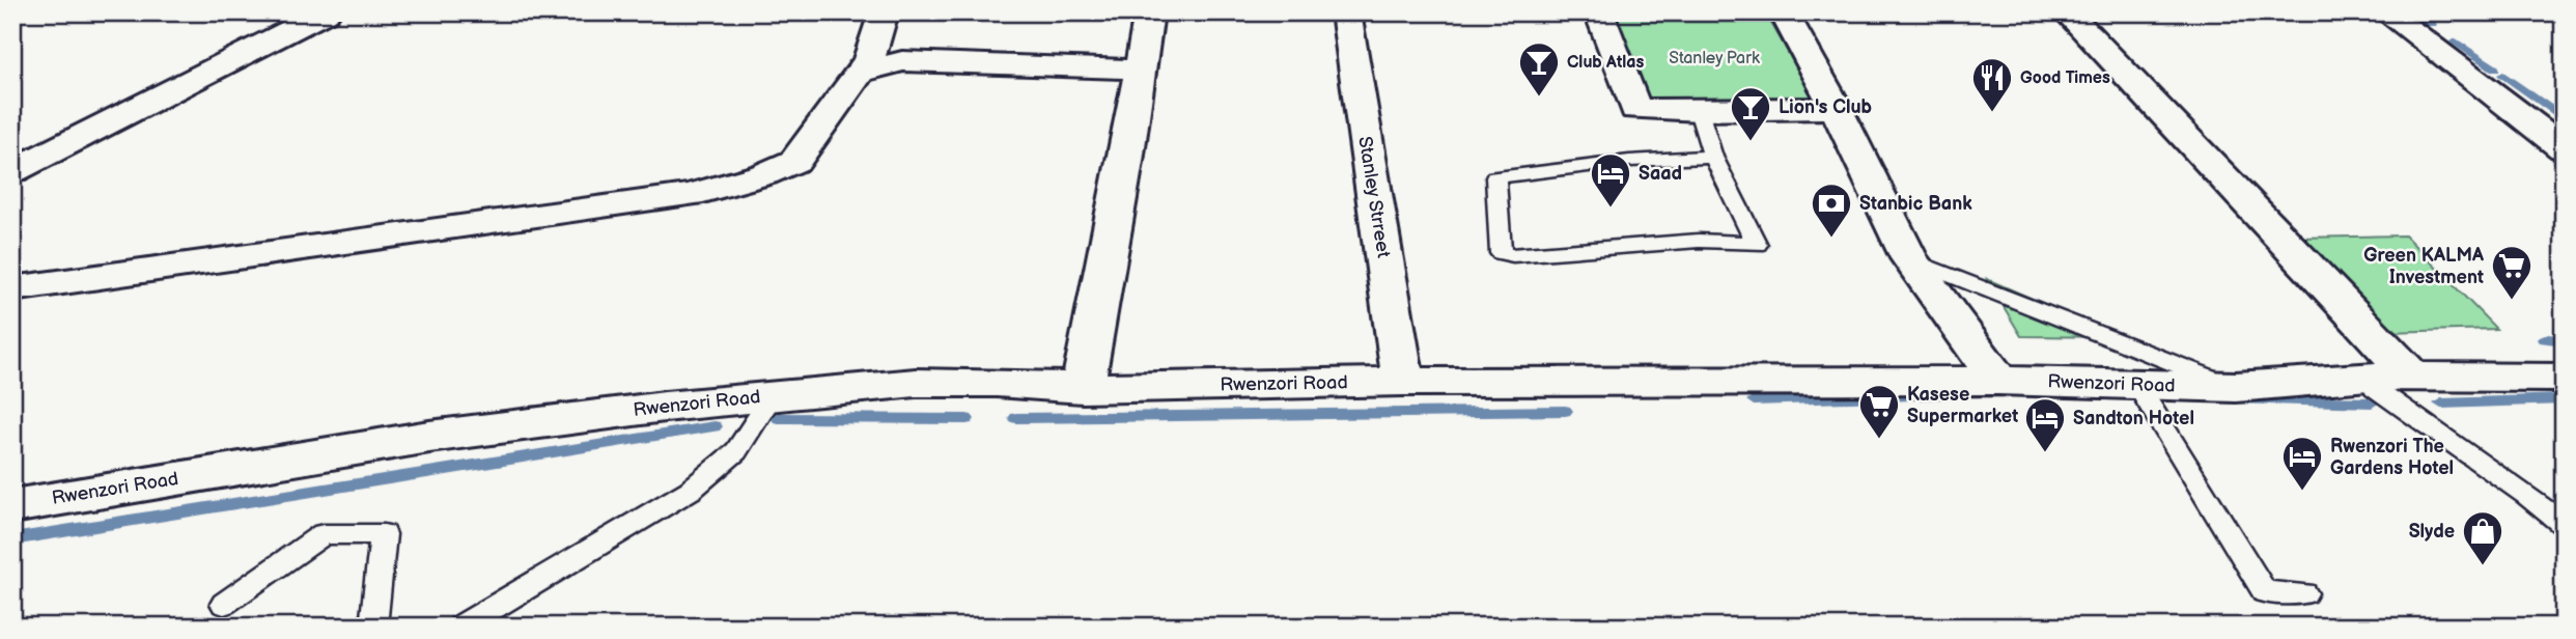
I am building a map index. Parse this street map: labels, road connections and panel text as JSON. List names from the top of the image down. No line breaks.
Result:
{"streets":{"street":["Stanley Strreet","Rwenzori Road"]},"crossings":[["Stanley Strreet","Rwenzori Road"]],"parks":["Stanley Park"],"places":{"bar":["Club Atlas","Lion's Club"],"restaurant":["Good Times"],"hotel":["Saad","Sandton Hotel","Rwenzori The Gardens Hotel"],"bank":["Stanbic Bank"],"supermarket":["Green KALMA Investment","Kasese Supermarket"],"shop":["Slyde"]}}
